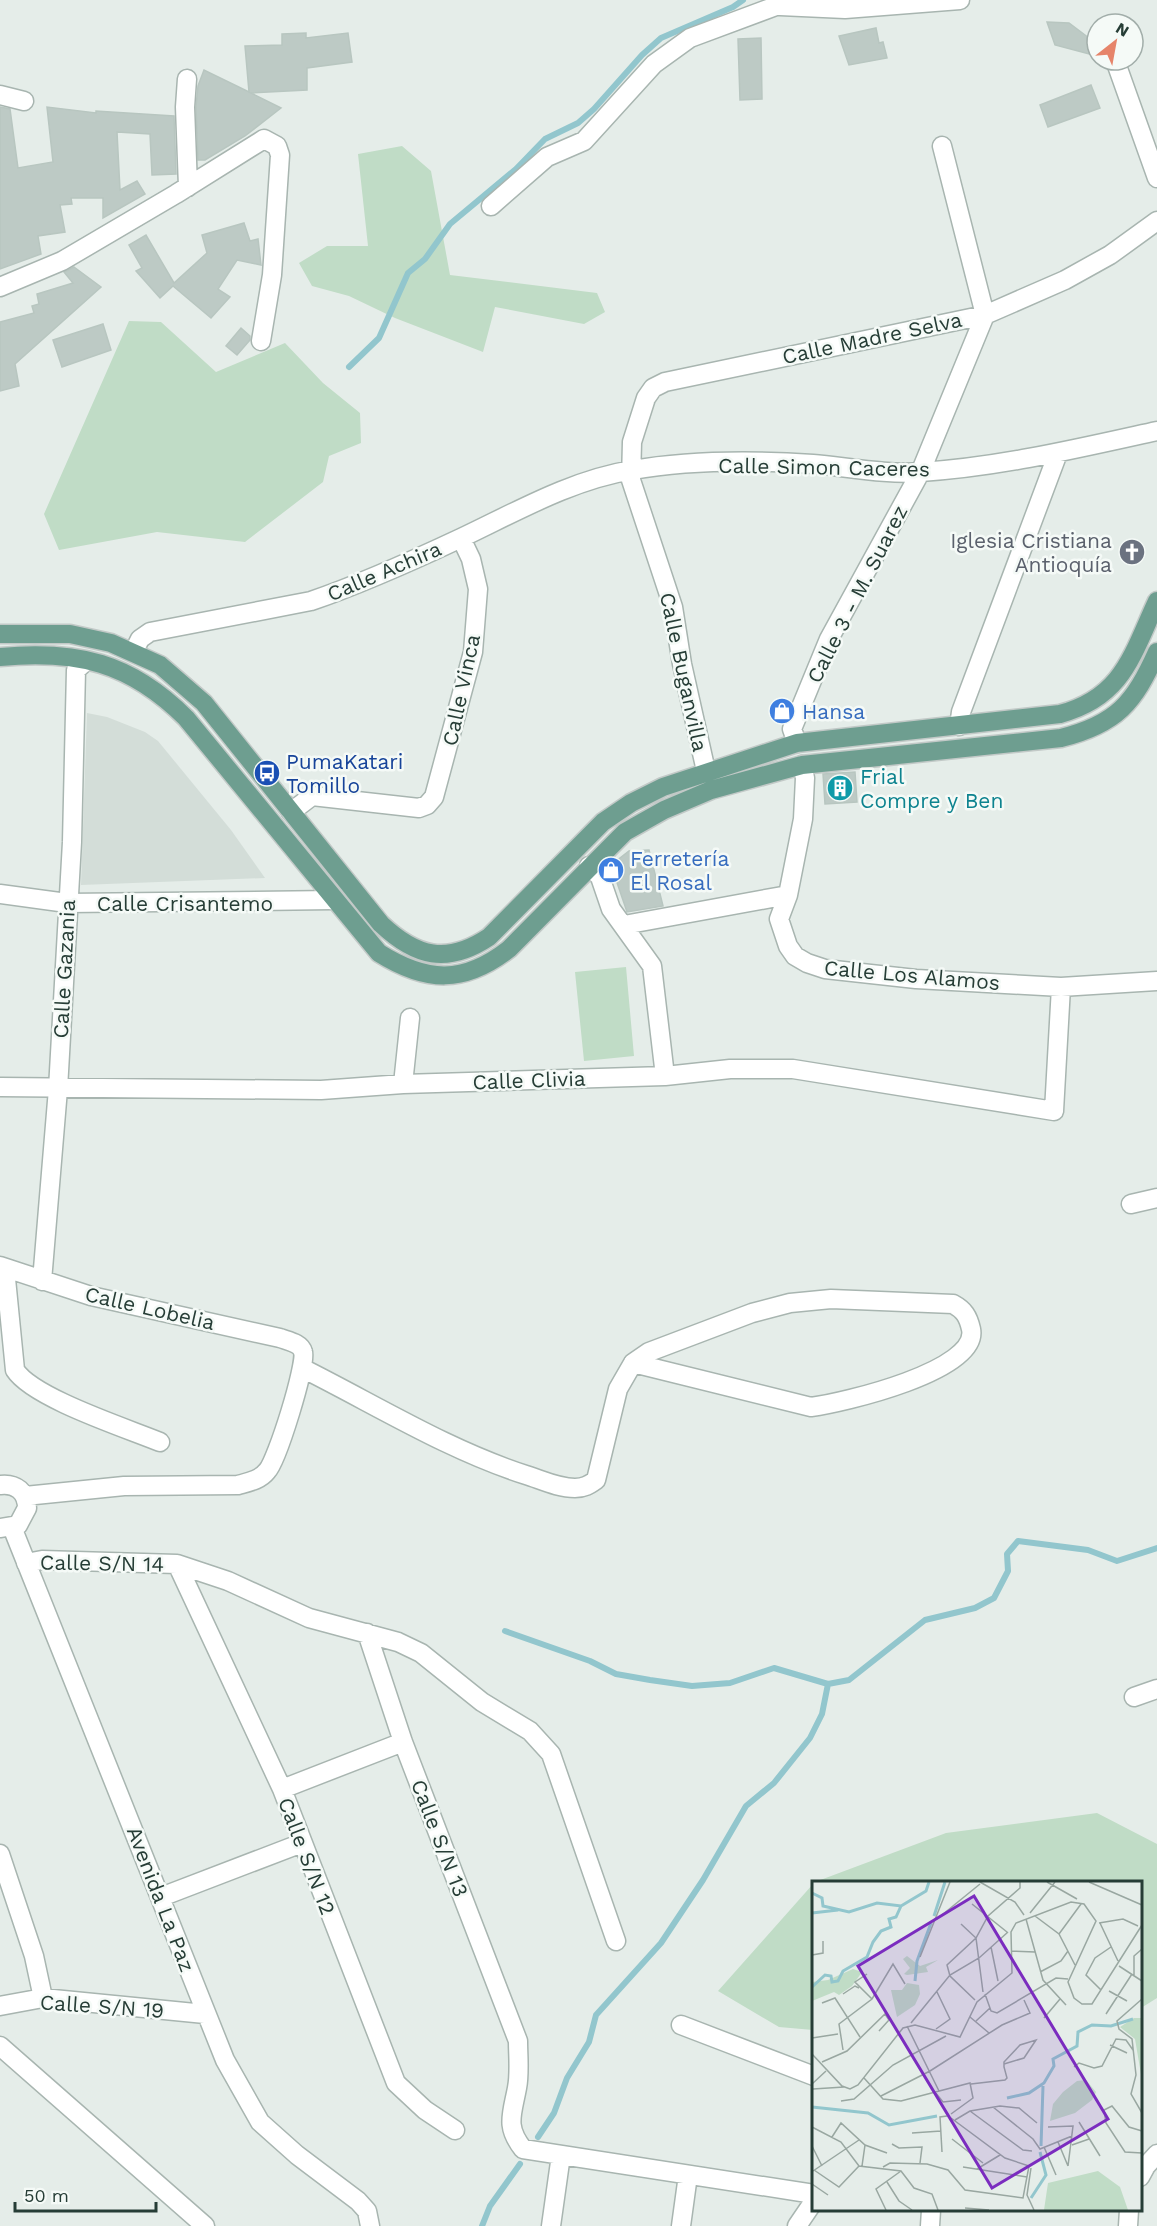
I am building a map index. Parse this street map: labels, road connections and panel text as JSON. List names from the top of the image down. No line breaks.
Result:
{"streets":{"street":["Calle Madre Selva","Calle Simon Caceres","Calle Achira","Calle 3 - M. Suarez","Calle Buganvilla","Calle Vinca","Calle Crisantemo","Calle Gazania","Calle Los Alamos","Calle Clivia","Calle Lobelia","Calle S/N 14","Calle S/N 13","Calle S/N 12","Avenida La Paz","Calle S/N 19"]},"crossings":[["Calle Madre Selva","Calle Simon Caceres"],["Calle Madre Selva","Calle Achira"],["Calle Madre Selva","Calle 3 - M. Suarez"],["Calle Madre Selva","Calle Buganvilla"],["Calle Simon Caceres","Calle Achira"],["Calle Simon Caceres","Calle 3 - M. Suarez"],["Calle Simon Caceres","Calle Buganvilla"],["Calle Achira","Calle Buganvilla"],["Calle Achira","Calle Vinca"],["Calle Crisantemo","Calle Gazania"],["Calle Gazania","Calle Clivia"],["Calle Gazania","Calle Lobelia"],["Calle Los Alamos","Calle Clivia"],["Calle S/N 14","Calle S/N 13"],["Calle S/N 14","Calle S/N 12"],["Calle S/N 14","Avenida La Paz"],["Avenida La Paz","Calle S/N 19"]],"places":{"church":["Iglesia Cristiana Antioquía"],"shop":["Hansa","Ferretería El Rosal"],"bus stop":["PumaKatari Tomillo"],"building":["Frial Compre y Ben"]},"scale_bar":"50 m","north":"top right"}
